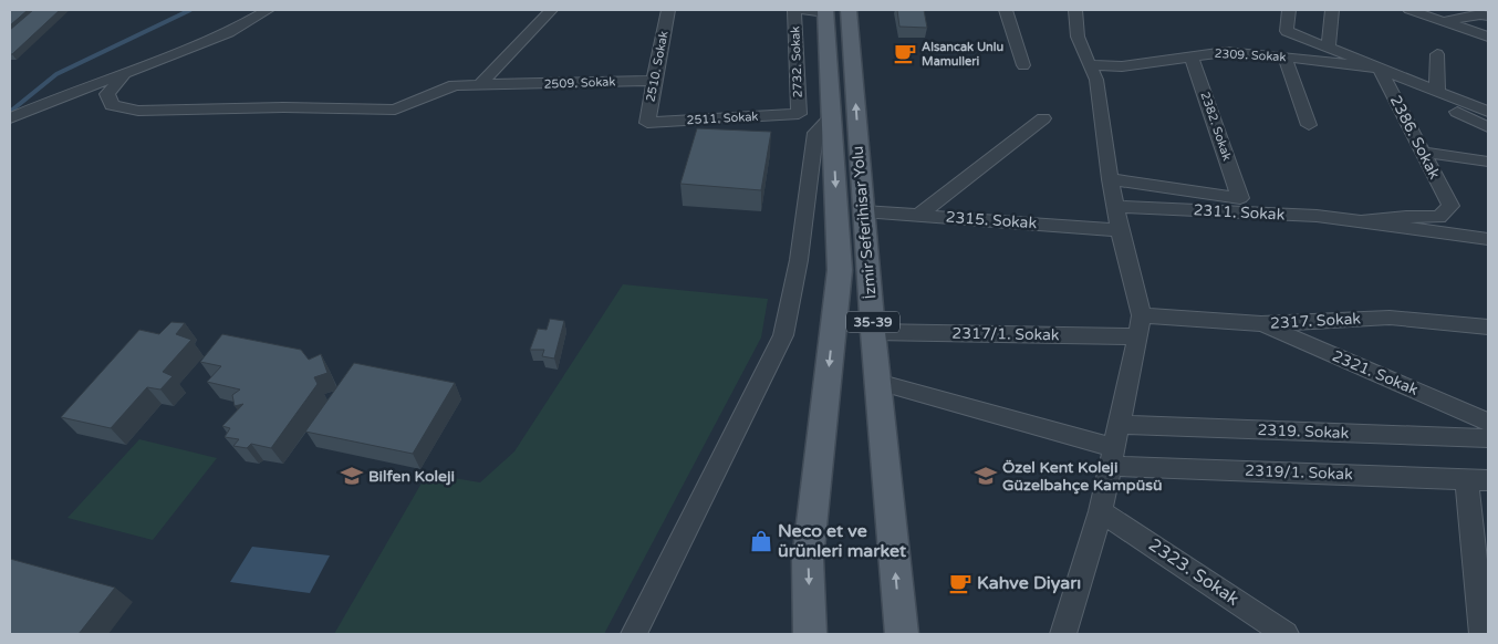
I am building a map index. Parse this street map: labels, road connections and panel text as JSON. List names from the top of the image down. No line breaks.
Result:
{"streets":{"main road":["İzmir Seferihisar Yolu","35-39"],"street":["2309. Sokak","2732. Sokak","2510. Sokak","2509. Sokak","2511. Sokak","2382. Sokak","2386. Sokak","2311. Sokak","2315. Sokak","2317. Sokak","2317/1. Sokak","2321. Sokak","2319. Sokak","2319/1. Sokak","2323. Sokak"]},"crossings":[["2309. Sokak","2382. Sokak"],["2309. Sokak","2386. Sokak"],["2732. Sokak","2511. Sokak"],["2510. Sokak","2509. Sokak"],["2510. Sokak","2511. Sokak"],["2382. Sokak","2311. Sokak"],["2386. Sokak","2311. Sokak"],["2315. Sokak","İzmir Seferihisar Yolu"],["İzmir Seferihisar Yolu","2317/1. Sokak"],["İzmir Seferihisar Yolu","2319/1. Sokak"],["2317. Sokak","2321. Sokak"]],"places":{"cafe":["Alsancak Unlu Mamulleri","Kahve Diyarı"],"school or university":["Bilfen Koleji","Özel Kent Koleji Güzelbahçe Kampüsü"],"shop":["Neco et ve ürünleri market"]}}
